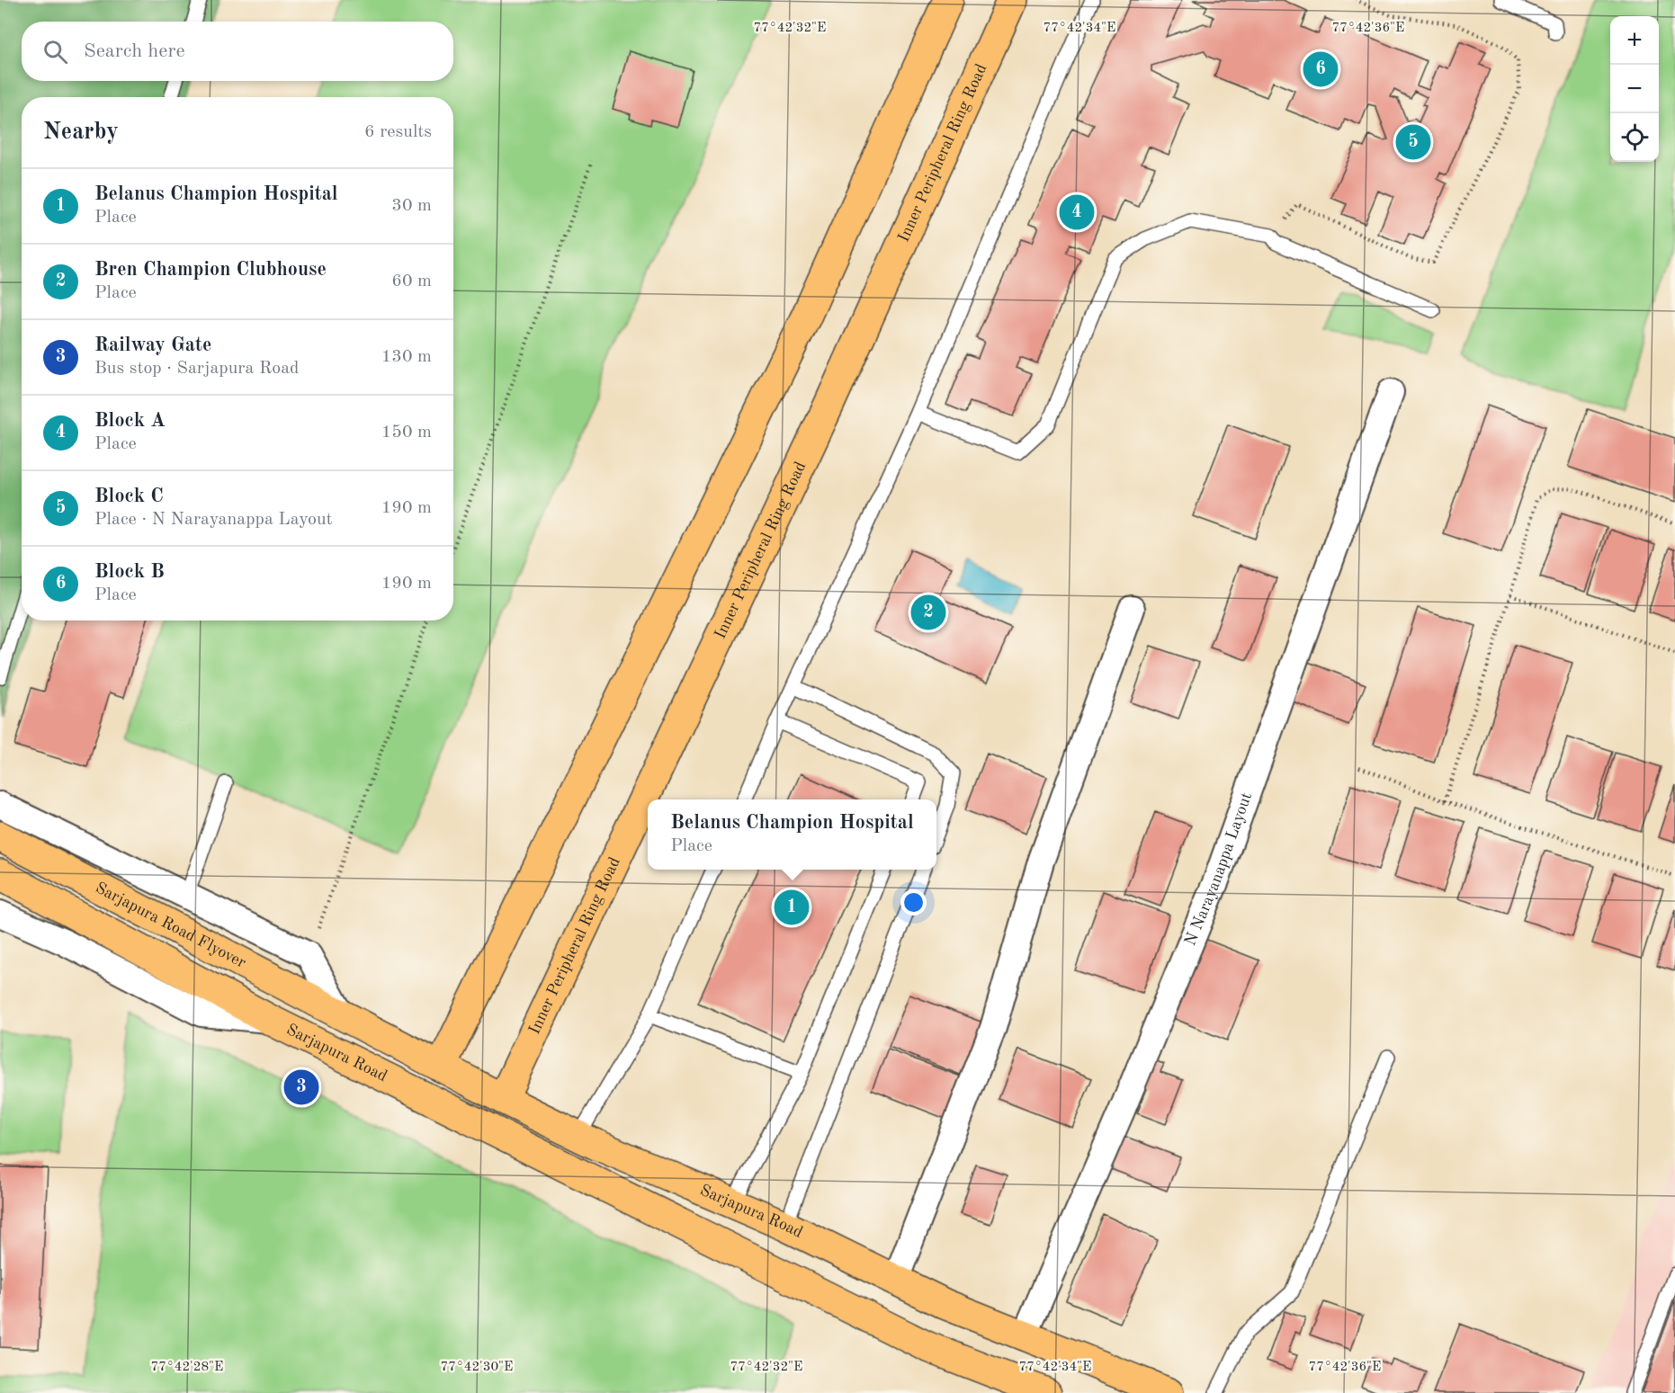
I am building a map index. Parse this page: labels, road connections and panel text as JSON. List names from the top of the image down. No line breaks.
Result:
{"streets":{"main road":["Inner Peripheral Ring Road","Sarjapura Road Flyover","Sarjapura Road"],"street":["N Narayanappa Layout"]},"crossings":[["Inner Peripheral Ring Road","Sarjapura Road"],["N Narayanappa Layout","Sarjapura Road"],["Sarjapura Road Flyover","Sarjapura Road"]],"page":{"map_buttons":["+","−"],"search":"Search here","pins":["6","5","4","2","1","3"],"heading":["Nearby","6 results"],"list":[{"mark":"1","name":"Belanus Champion Hospital","note":"Place","value":"30 m"},{"mark":"2","name":"Bren Champion Clubhouse","note":"Place","value":"60 m"},{"mark":"3","name":"Railway Gate","note":"Bus stop · Sarjapura Road","value":"130 m"},{"mark":"4","name":"Block A","note":"Place","value":"150 m"},{"mark":"5","name":"Block C","note":"Place · N Narayanappa Layout","value":"190 m"},{"mark":"6","name":"Block B","note":"Place","value":"190 m"}],"popup":["Belanus Champion Hospital","Place"]},"coordinates":["77°42'32\"E","77°42'34\"E","77°42'36\"E","77°42'28\"E","77°42'30\"E"]}
